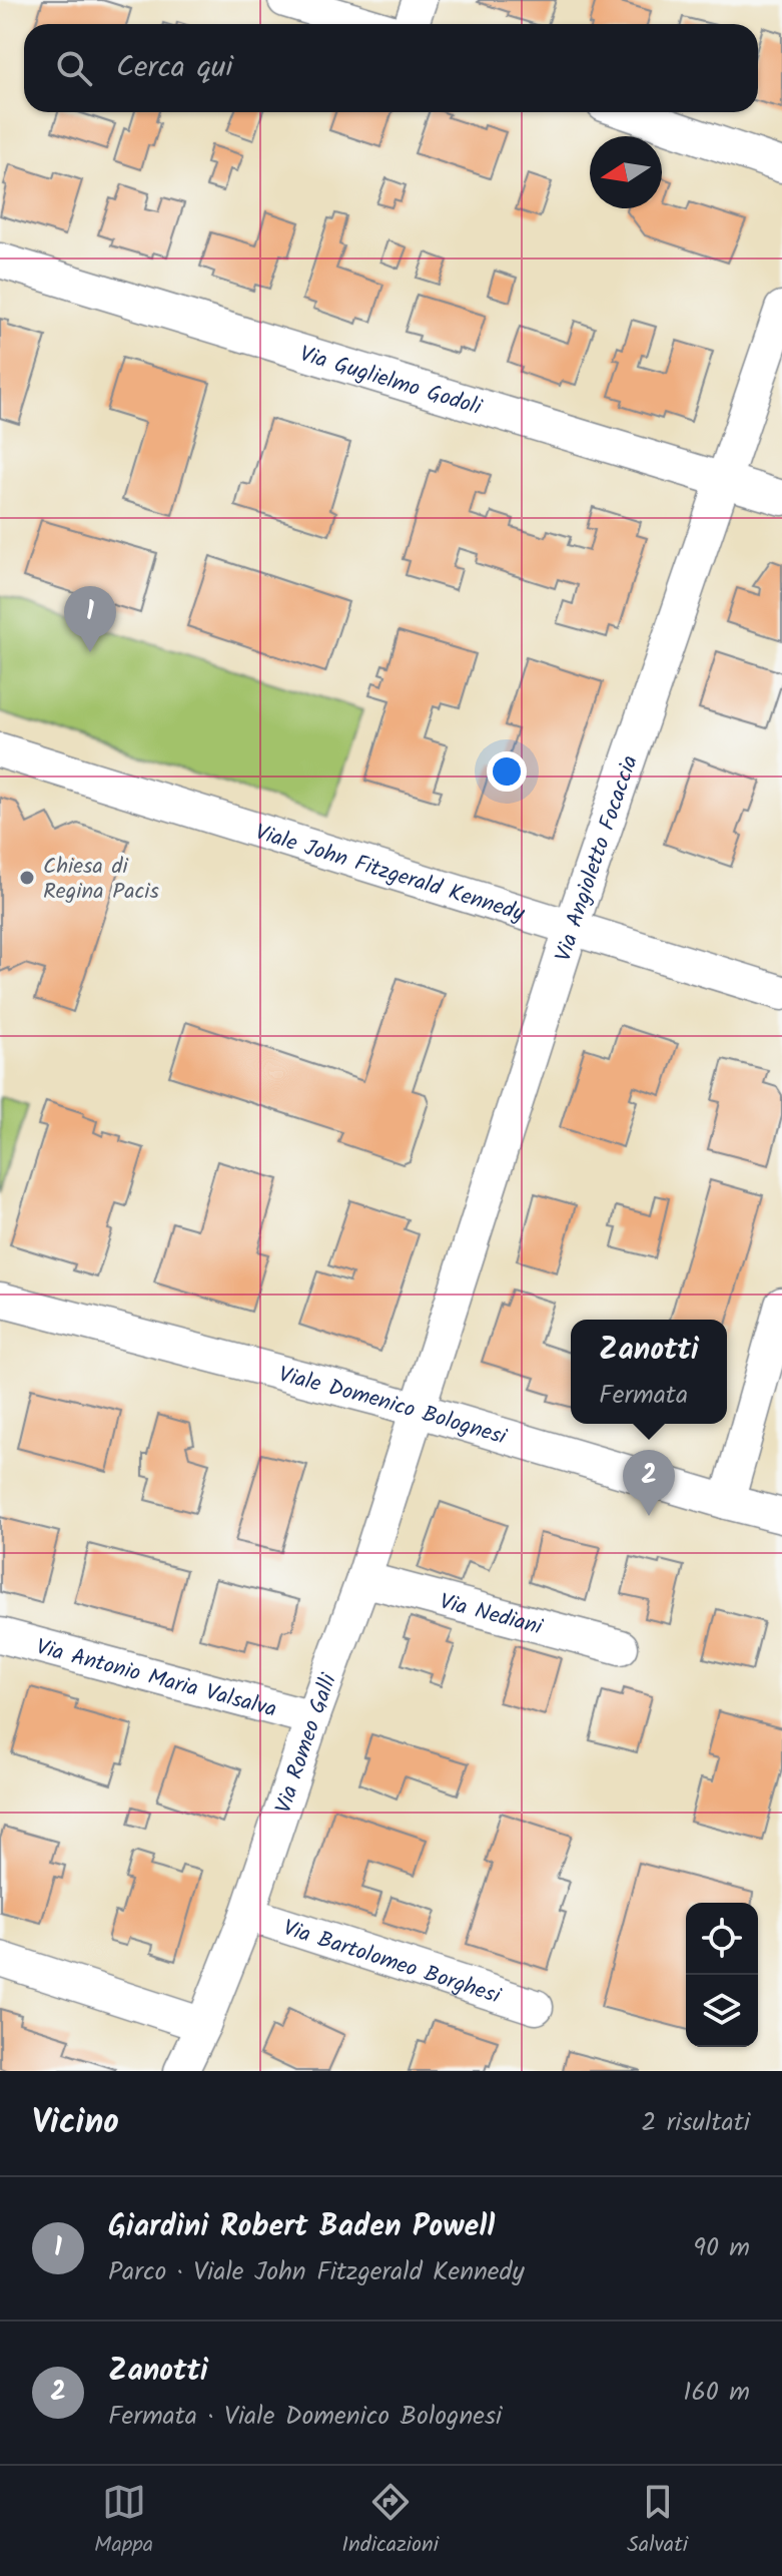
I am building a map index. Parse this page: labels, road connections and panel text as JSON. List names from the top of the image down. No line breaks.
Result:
{"streets":{"street":["Via Guglielmo Godoli","Via Angioletto Focaccia","Viale John Fitzgerald Kennedy","Viale Domenico Bolognesi","Via Nediani","Via Antonio Maria Valsalva","Via Romeo Galli","Via Bartolomeo Borghesi"]},"crossings":[["Via Guglielmo Godoli","Via Angioletto Focaccia"],["Via Angioletto Focaccia","Viale John Fitzgerald Kennedy"],["Via Angioletto Focaccia","Viale Domenico Bolognesi"],["Via Angioletto Focaccia","Via Romeo Galli"],["Viale Domenico Bolognesi","Via Romeo Galli"],["Via Nediani","Via Romeo Galli"],["Via Antonio Maria Valsalva","Via Romeo Galli"],["Via Romeo Galli","Via Bartolomeo Borghesi"]],"places":["Chiesa di Regina Pacis"],"north":"left","page":{"search":"Cerca qui","pins":["1","2"],"popup":["Zanotti","Fermata"],"heading":["Vicino","2 risultati"],"list":[{"mark":"1","name":"Giardini Robert Baden Powell","note":"Parco · Viale John Fitzgerald Kennedy","value":"90 m"},{"mark":"2","name":"Zanotti","note":"Fermata · Viale Domenico Bolognesi","value":"160 m"}],"nav":["Mappa","Indicazioni","Salvati"]}}
